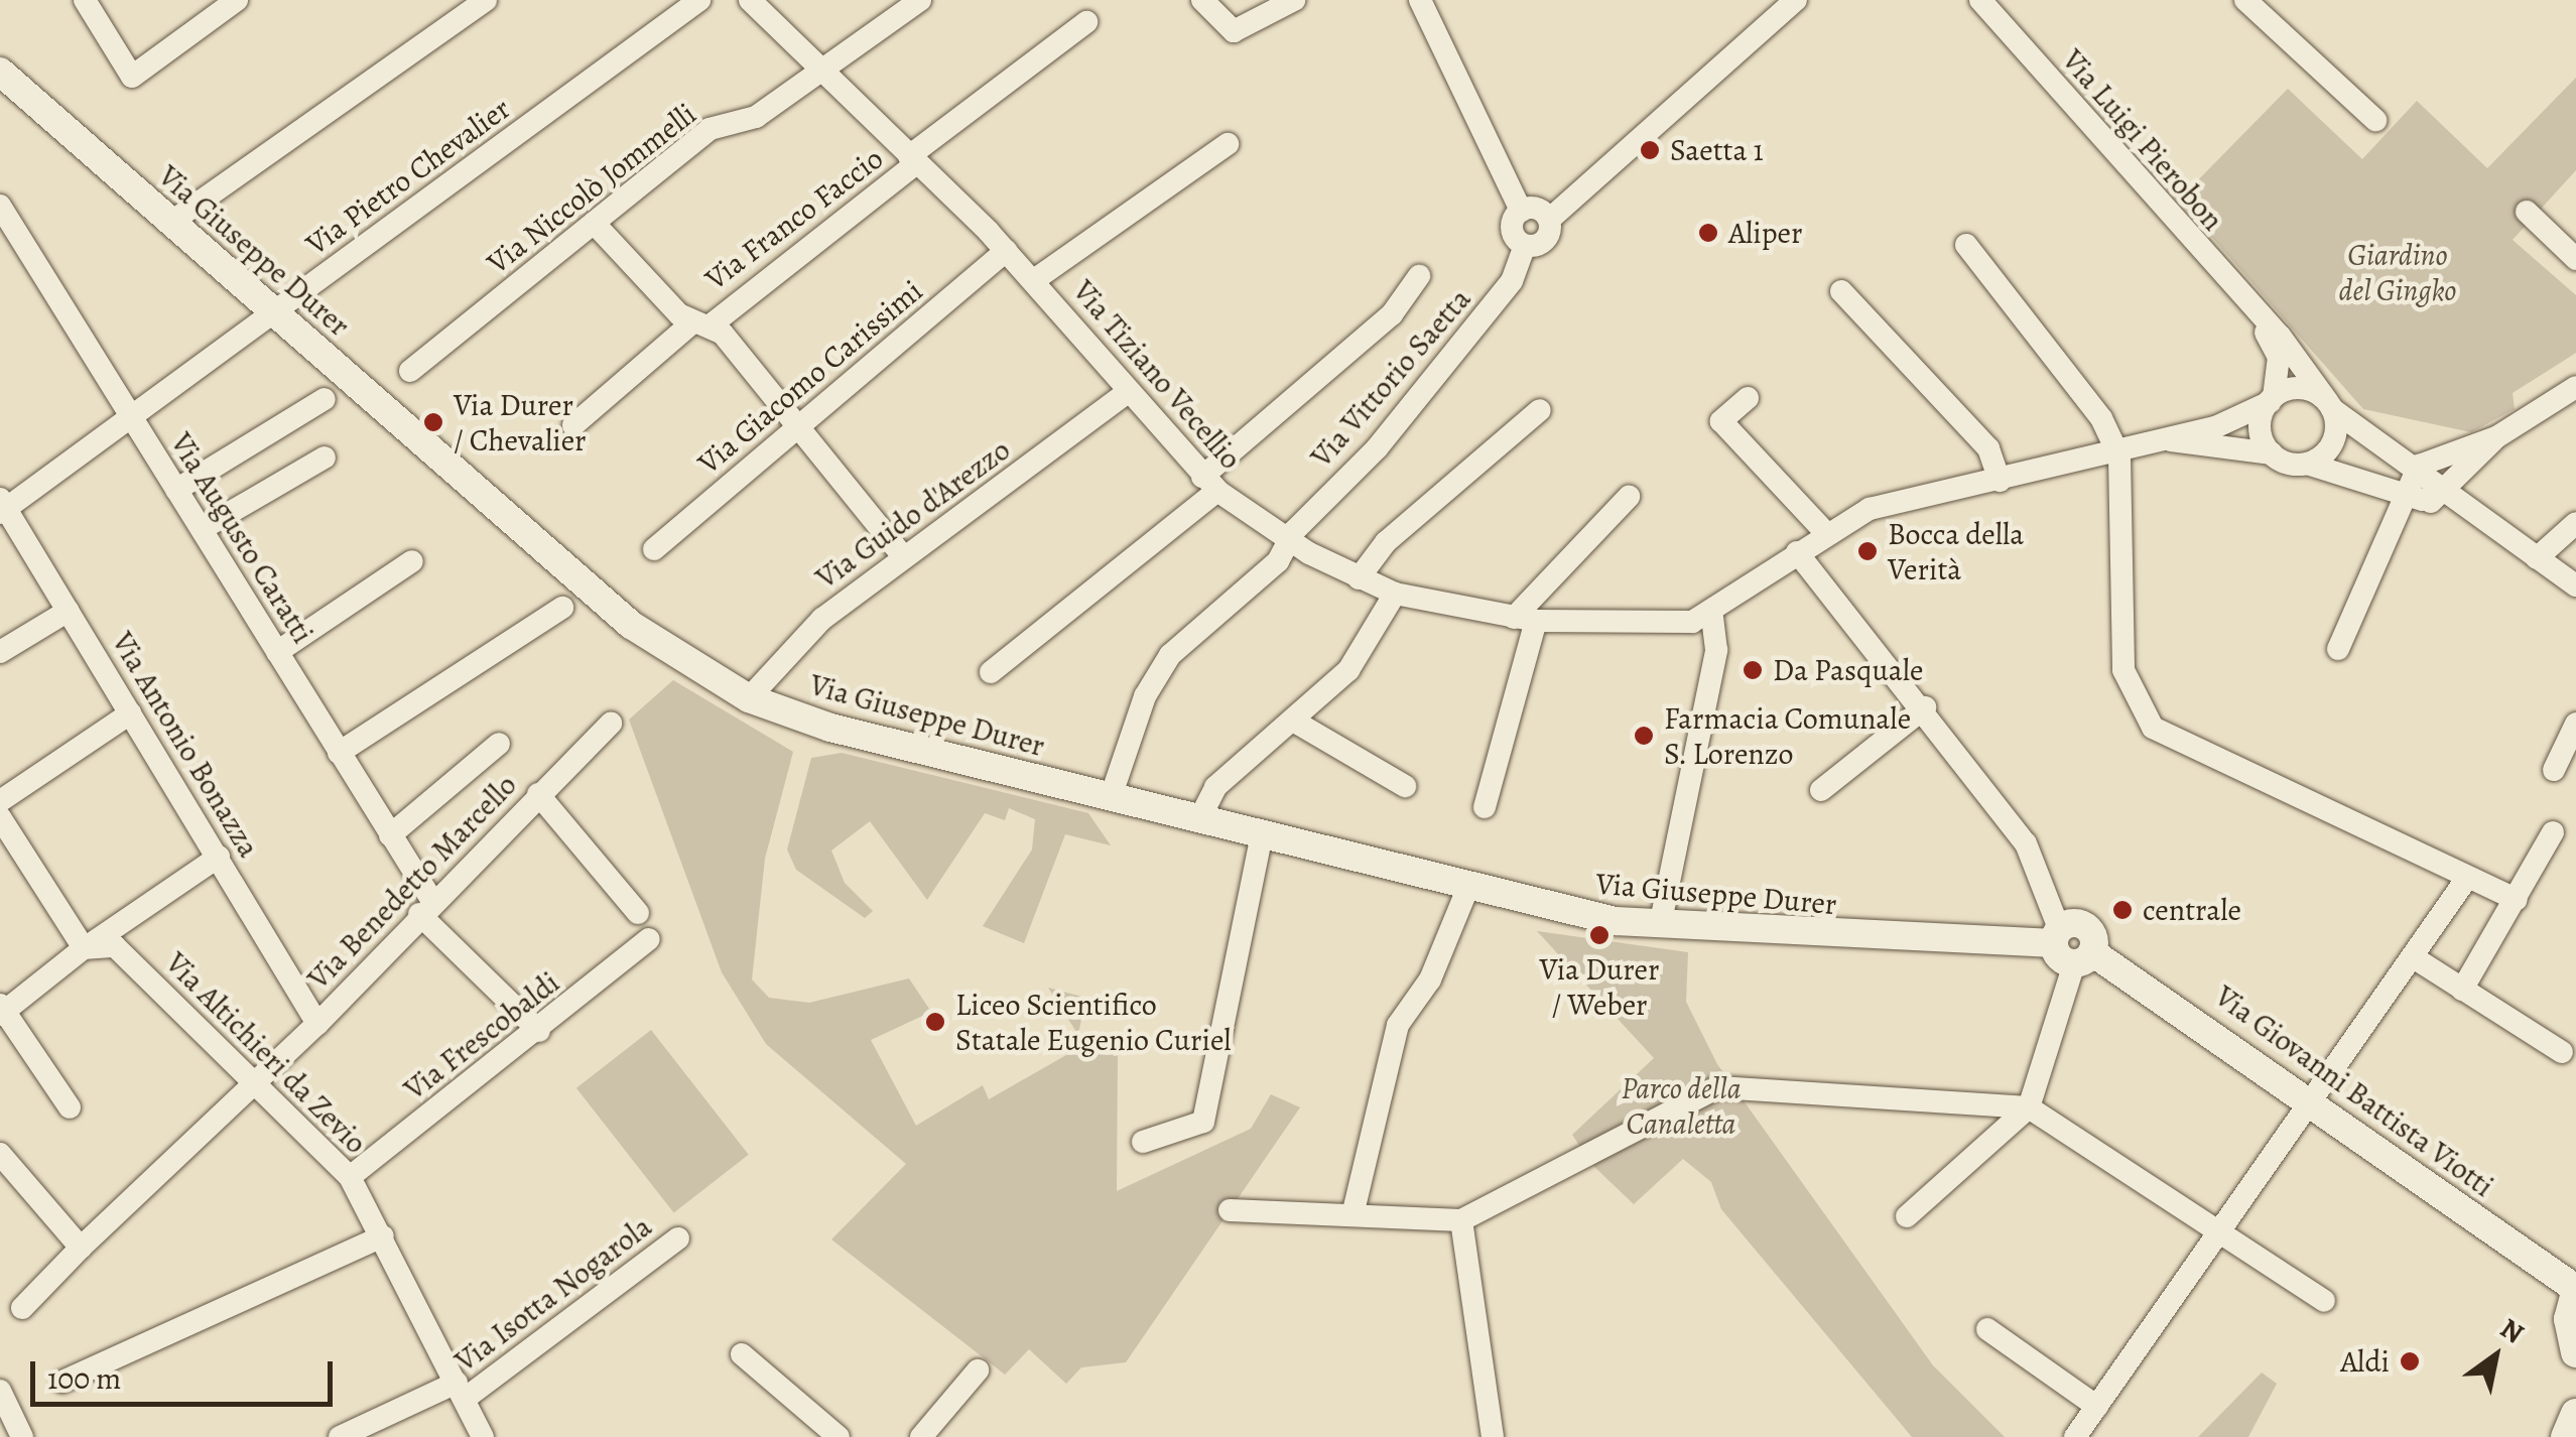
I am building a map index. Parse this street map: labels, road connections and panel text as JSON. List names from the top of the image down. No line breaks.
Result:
{"streets":{"street":["Via Luigi Pierobon","Via Pietro Chevalier","Via Niccolò Jommelli","Via Franco Faccio","Via Giuseppe Durer","Via Tiziano Vecellio","Via Giacomo Carissimi","Via Vittorio Saetta","Via Guido d'Arezzo","Via Augusto Caratti","Via Antonio Bonazza","Via Benedetto Marcello","Via Frescobaldi","Via Altichieri da Zevio","Via Giovanni Battista Viotti","Via Isotta Nogarola"]},"crossings":[["Via Luigi Pierobon","Via Tiziano Vecellio"],["Via Pietro Chevalier","Via Giuseppe Durer"],["Via Pietro Chevalier","Via Augusto Caratti"],["Via Pietro Chevalier","Via Antonio Bonazza"],["Via Niccolò Jommelli","Via Tiziano Vecellio"],["Via Franco Faccio","Via Tiziano Vecellio"],["Via Giuseppe Durer","Via Vittorio Saetta"],["Via Giuseppe Durer","Via Guido d'Arezzo"],["Via Giuseppe Durer","Via Giovanni Battista Viotti"],["Via Tiziano Vecellio","Via Giacomo Carissimi"],["Via Tiziano Vecellio","Via Vittorio Saetta"],["Via Tiziano Vecellio","Via Guido d'Arezzo"],["Via Augusto Caratti","Via Benedetto Marcello"],["Via Augusto Caratti","Via Frescobaldi"],["Via Antonio Bonazza","Via Benedetto Marcello"],["Via Benedetto Marcello","Via Altichieri da Zevio"],["Via Frescobaldi","Via Altichieri da Zevio"],["Via Altichieri da Zevio","Via Isotta Nogarola"]],"parks":["Giardino del Gingko","Parco della Canaletta"],"places":["Saetta 1","Aliper","Via Durer / Chevalier","Bocca della Verità","Da Pasquale","Farmacia Comunale S. Lorenzo","centrale","Via Durer / Weber","Liceo Scientifico Statale Eugenio Curiel","Aldi"],"scale_bar":"100 m","north":"top right"}
